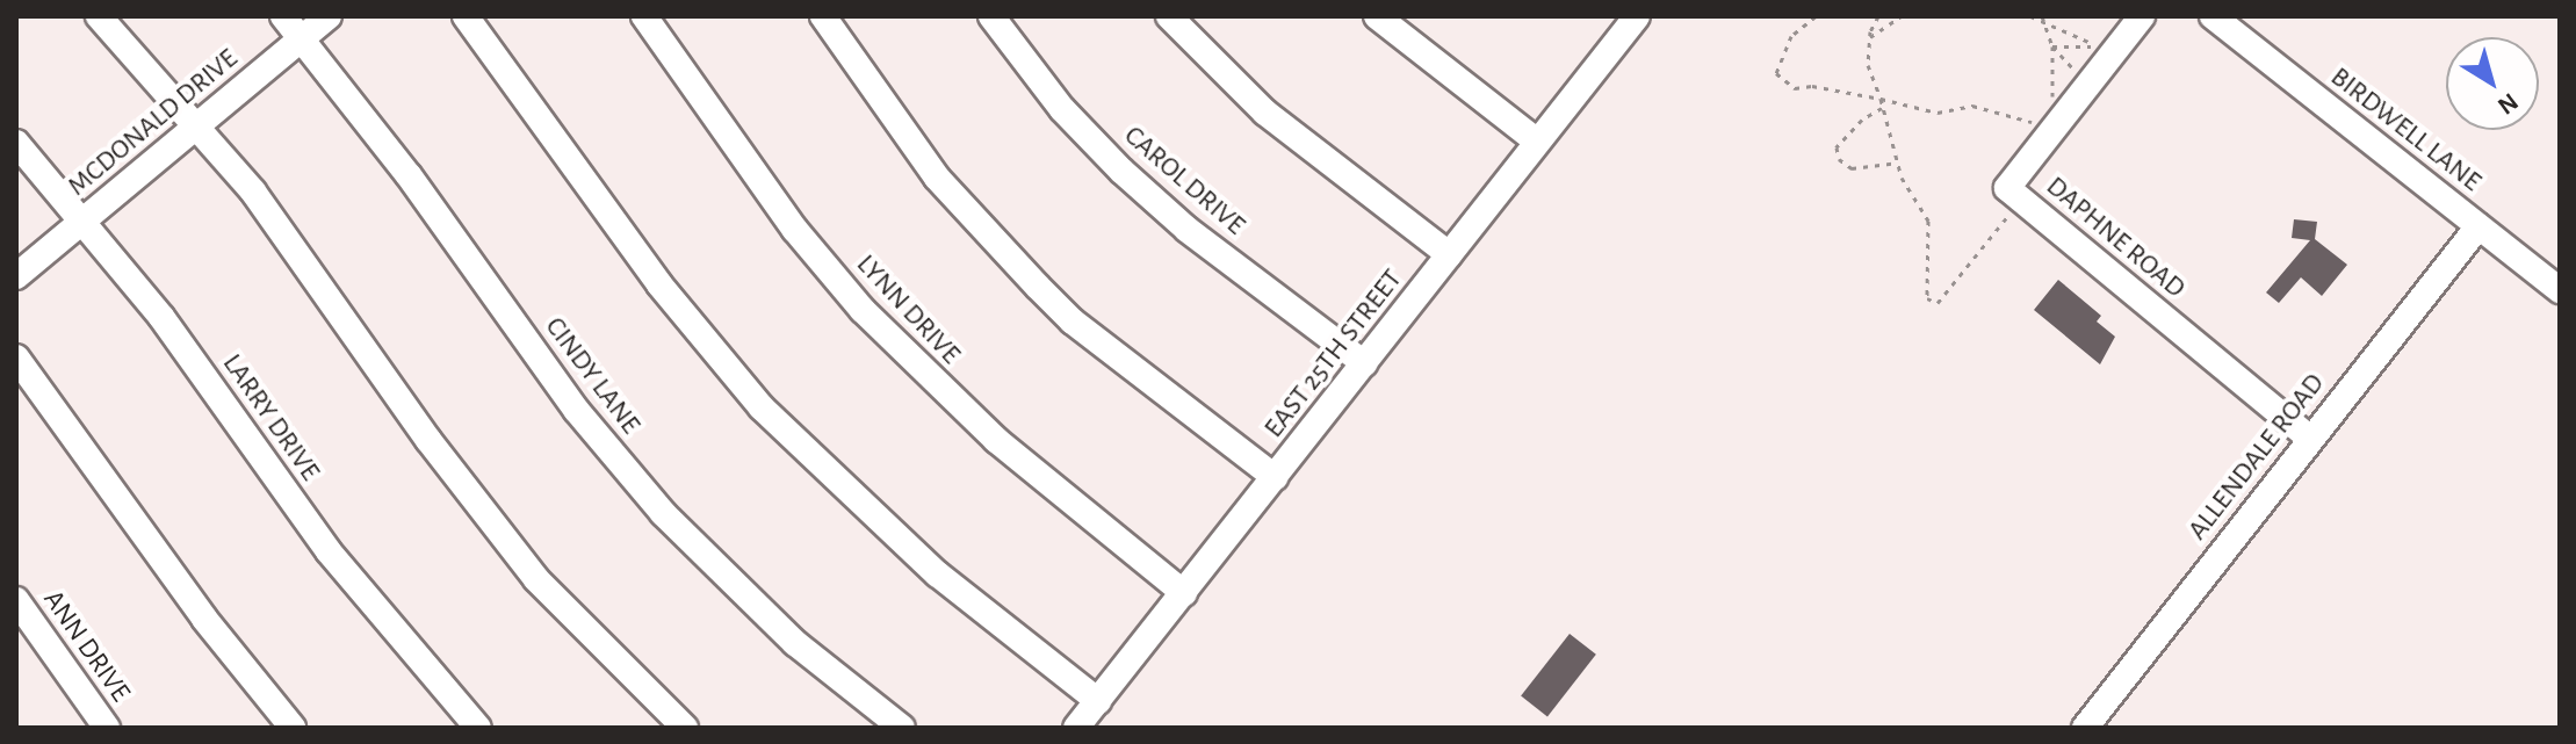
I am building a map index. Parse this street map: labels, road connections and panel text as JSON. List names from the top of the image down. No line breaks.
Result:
{"streets":{"street":["MCDONALD DRIVE","BIRDWELL LANE","CAROL DRIVE","DAPHNE ROAD","LYNN DRIVE","EAST 25TH STREET","CINDY LANE","LARRY DRIVE","ALLENDALE ROAD","ANN DRIVE"]},"crossings":[["MCDONALD DRIVE","CINDY LANE"],["MCDONALD DRIVE","LARRY DRIVE"],["BIRDWELL LANE","ALLENDALE ROAD"],["CAROL DRIVE","EAST 25TH STREET"],["DAPHNE ROAD","ALLENDALE ROAD"],["LYNN DRIVE","EAST 25TH STREET"]],"north":"bottom right"}
